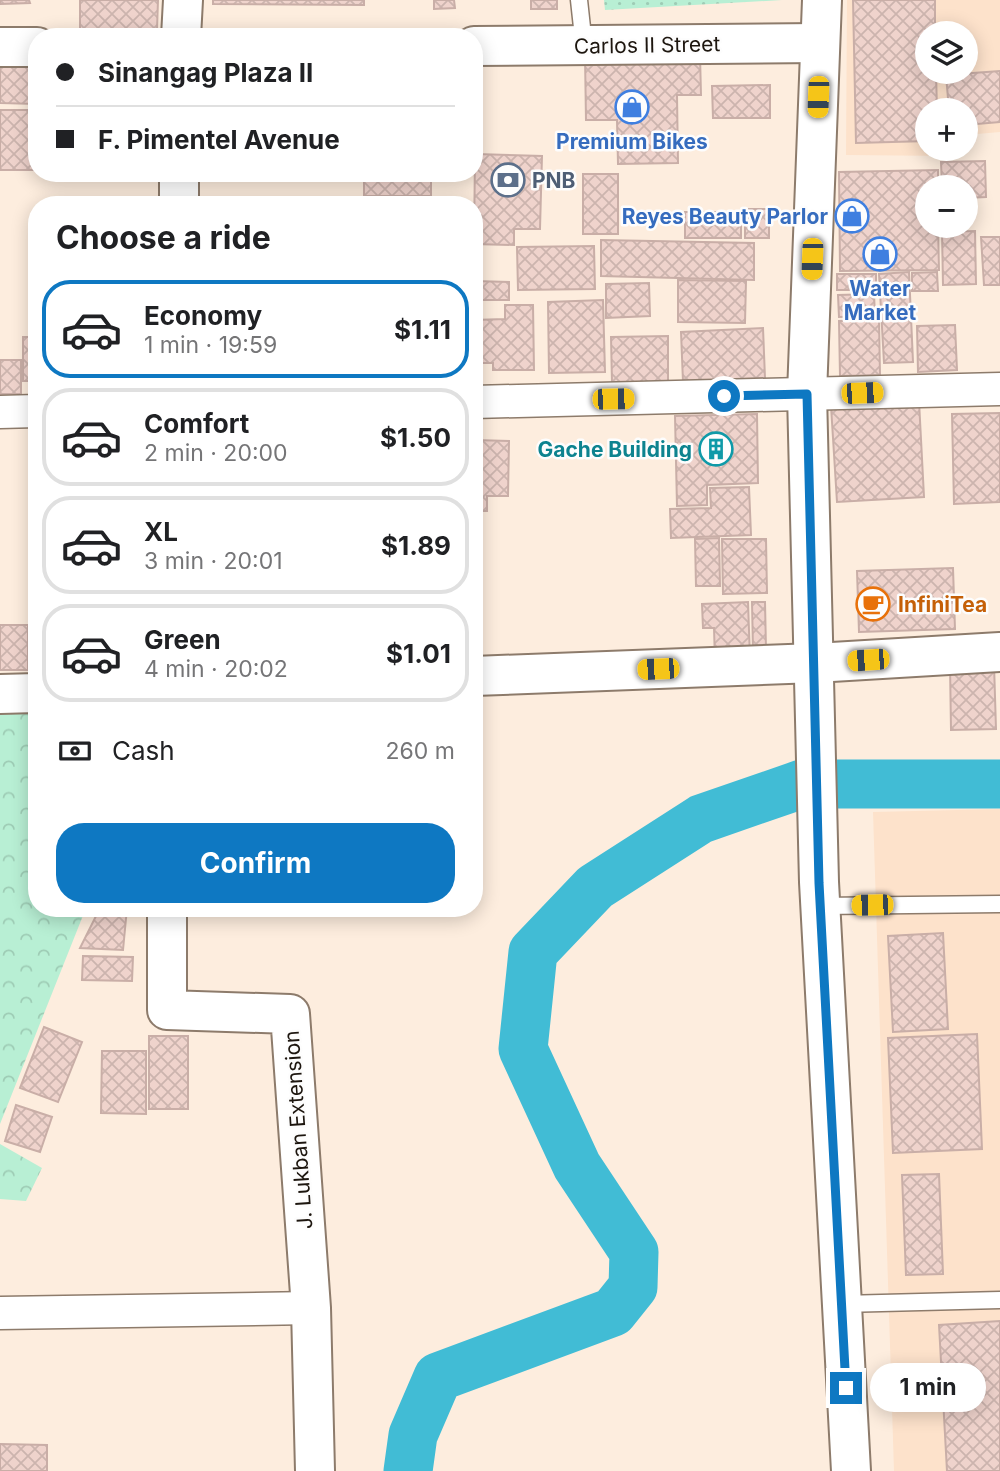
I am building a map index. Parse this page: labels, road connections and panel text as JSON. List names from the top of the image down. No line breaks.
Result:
{"streets":{"main road":["Carlos II Street","J. Lukban Extension"]},"places":{"shop":["Premium Bikes","Reyes Beauty Parlor","Water Market"],"bank":["PNB"],"building":["Gache Building"],"cafe":["InfiniTea"]},"page":{"map_buttons":["+","−"],"banner":["Sinangag Plaza II","F. Pimentel Avenue"],"heading":"Choose a ride","list":[{"name":"Economy","note":"1 min · 19:59","value":"$1.11"},{"name":"Comfort","note":"2 min · 20:00","value":"$1.50"},{"name":"XL","note":"3 min · 20:01","value":"$1.89"},{"name":"Green","note":"4 min · 20:02","value":"$1.01"}],"pay":["Cash","260 m"],"buttons":"Confirm","bubble":"1 min"}}
